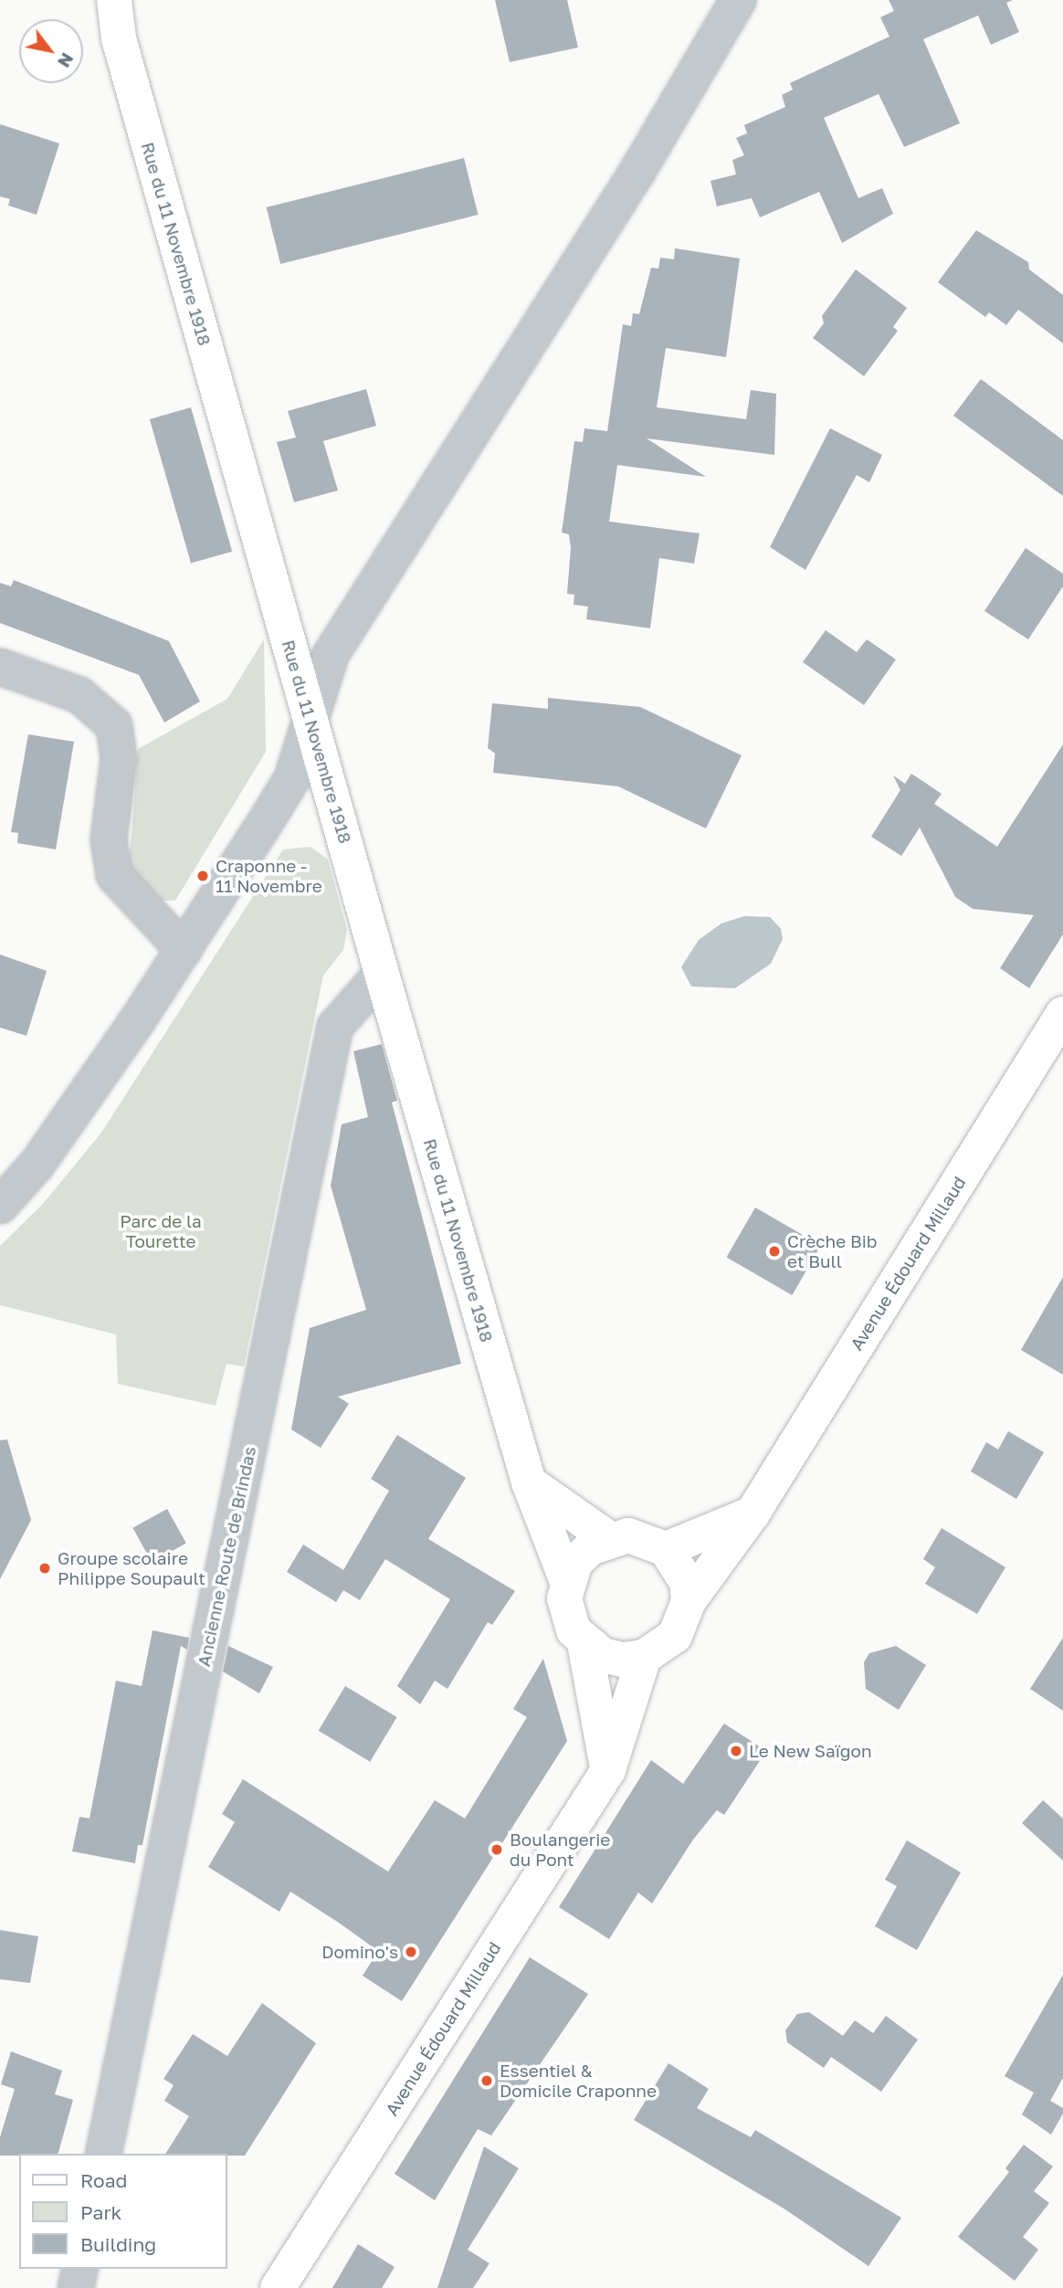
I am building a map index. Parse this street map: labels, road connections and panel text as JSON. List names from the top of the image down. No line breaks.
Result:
{"streets":{"main road":["Rue du 11 Novembre 1918","Avenue Édouard Millaud"],"street":["Ancienne Route de Brindas"]},"crossings":[["Rue du 11 Novembre 1918","Avenue Édouard Millaud"],["Rue du 11 Novembre 1918","Ancienne Route de Brindas"]],"parks":["Parc de la Tourette"],"places":["Craponne - 11 Novembre","Crèche Bib et Bull","Groupe scolaire Philippe Soupault","Le New Saïgon","Boulangerie du Pont","Domino's","Essentiel & Domicile Craponne"],"legend":["Road","Park","Building"],"north":"bottom right"}
